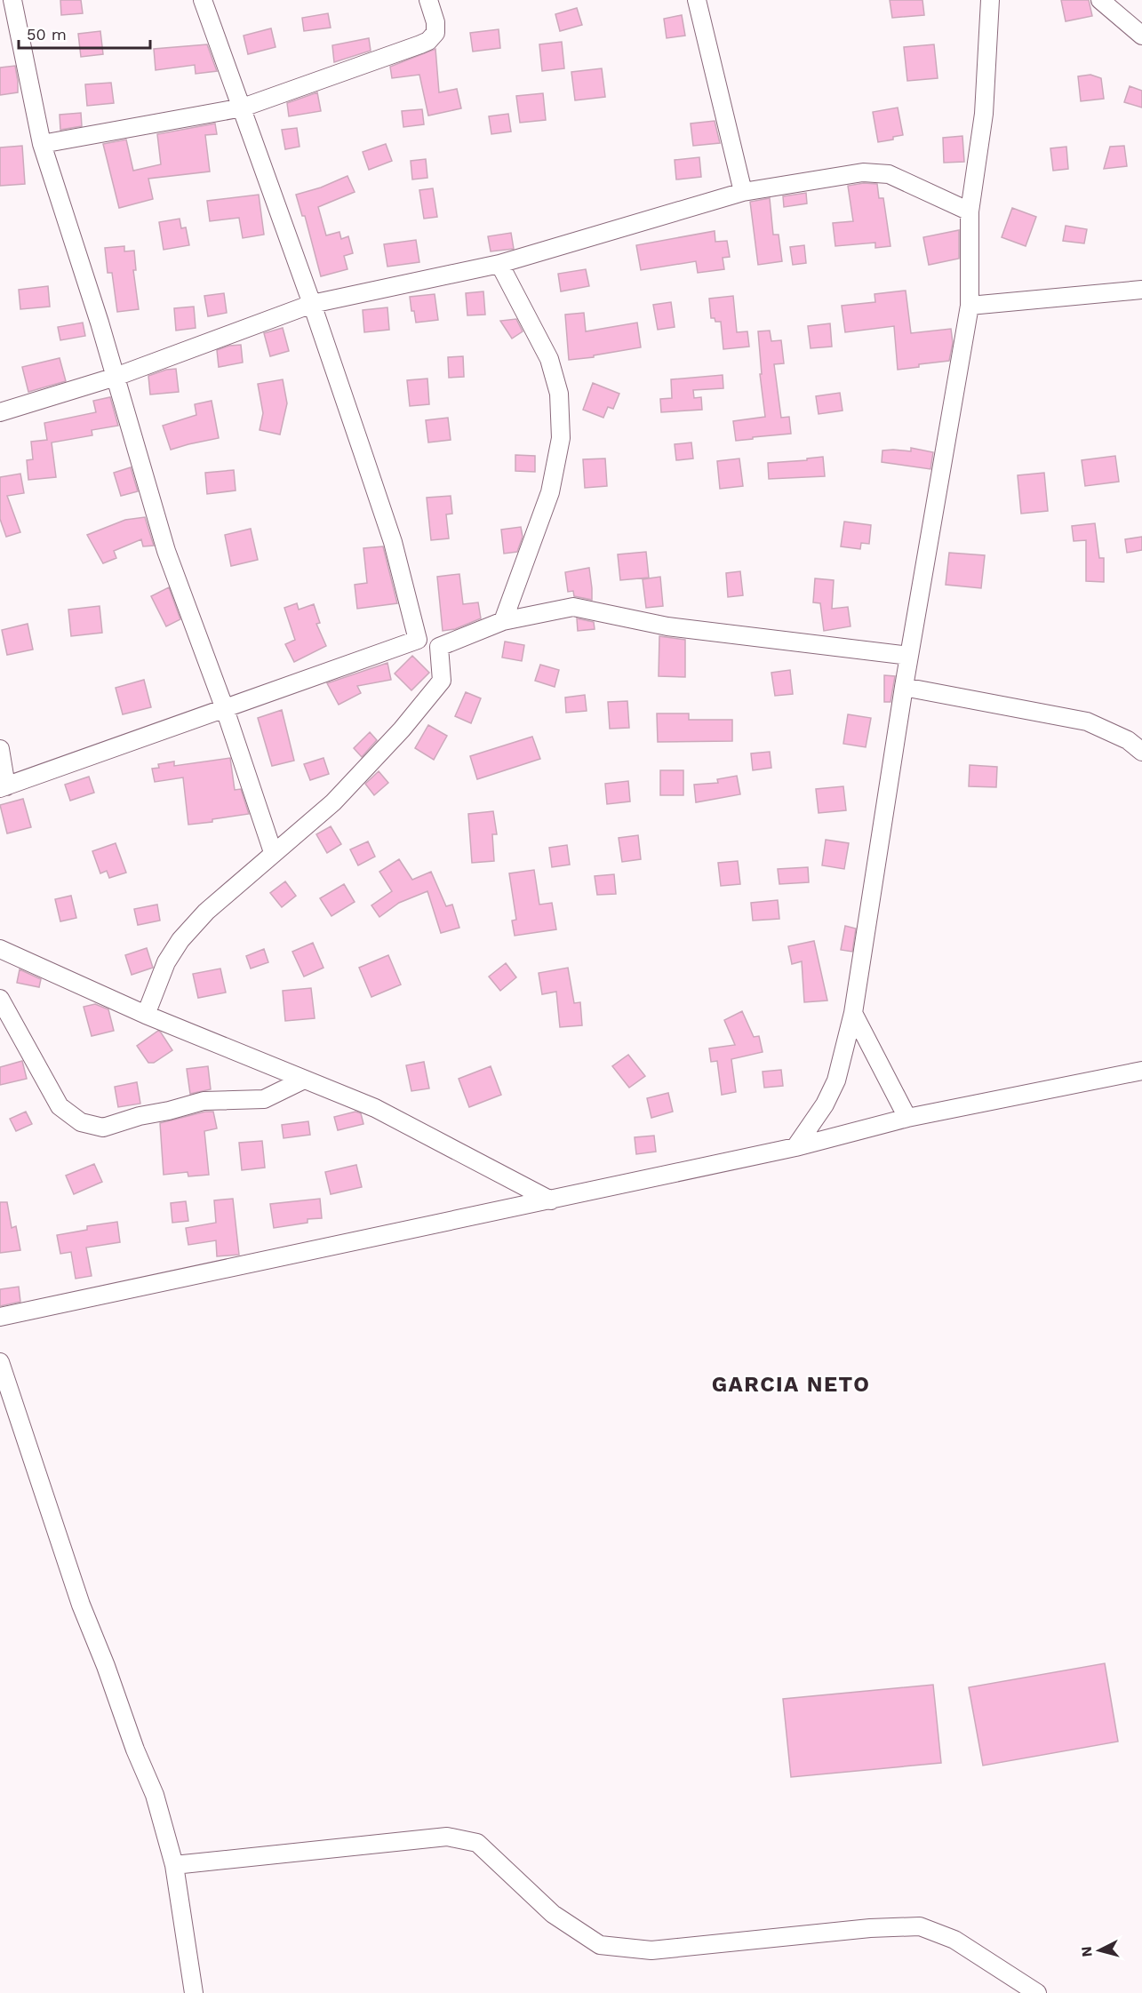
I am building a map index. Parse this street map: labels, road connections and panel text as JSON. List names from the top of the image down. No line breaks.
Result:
{"districts":["GARCIA NETO"],"scale_bar":"50 m","north":"left"}
